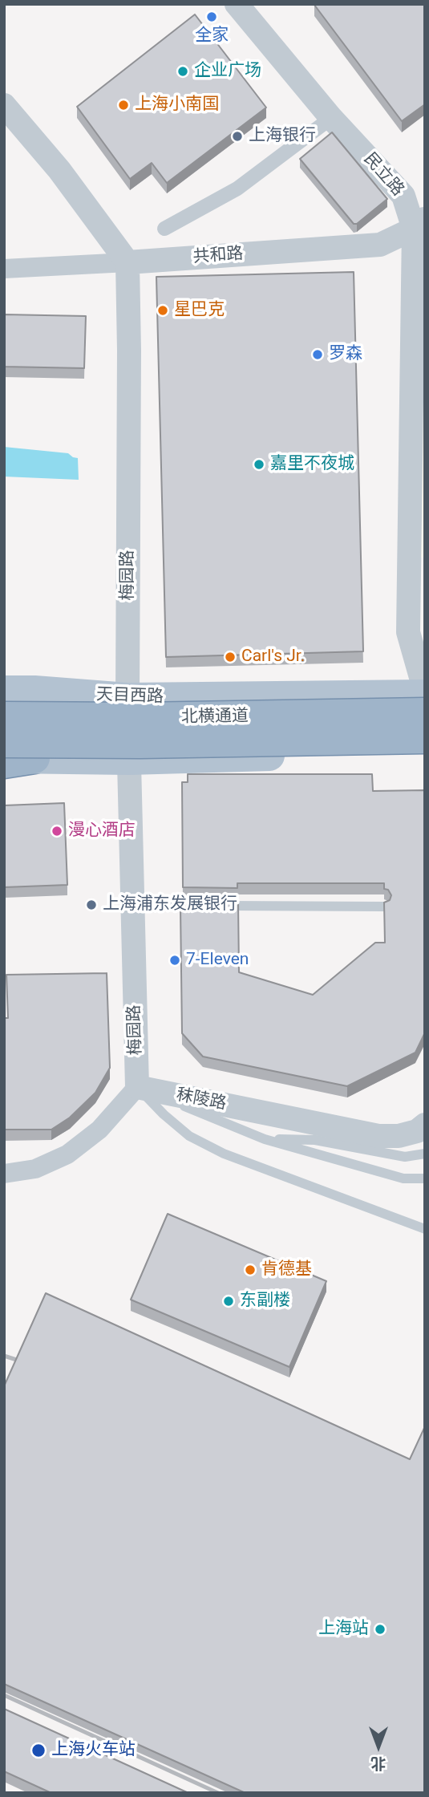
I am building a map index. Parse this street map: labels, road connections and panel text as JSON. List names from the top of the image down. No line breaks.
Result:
{"streets":{"highway":["北横通道"],"main road":["天目西路"],"street":["民立路","共和路","梅园路","秣陵路"]},"crossings":[["民立路","共和路"],["民立路","天目西路"],["共和路","梅园路"],["梅园路","天目西路"],["梅园路","秣陵路"]],"places":["全家","企业广场","上海小南国","上海银行","星巴克","罗森","嘉里不夜城","Carl's Jr.","漫心酒店","上海浦东发展银行","7-Eleven","肯德基","东副楼","上海站","上海火车站"],"north":"bottom"}
